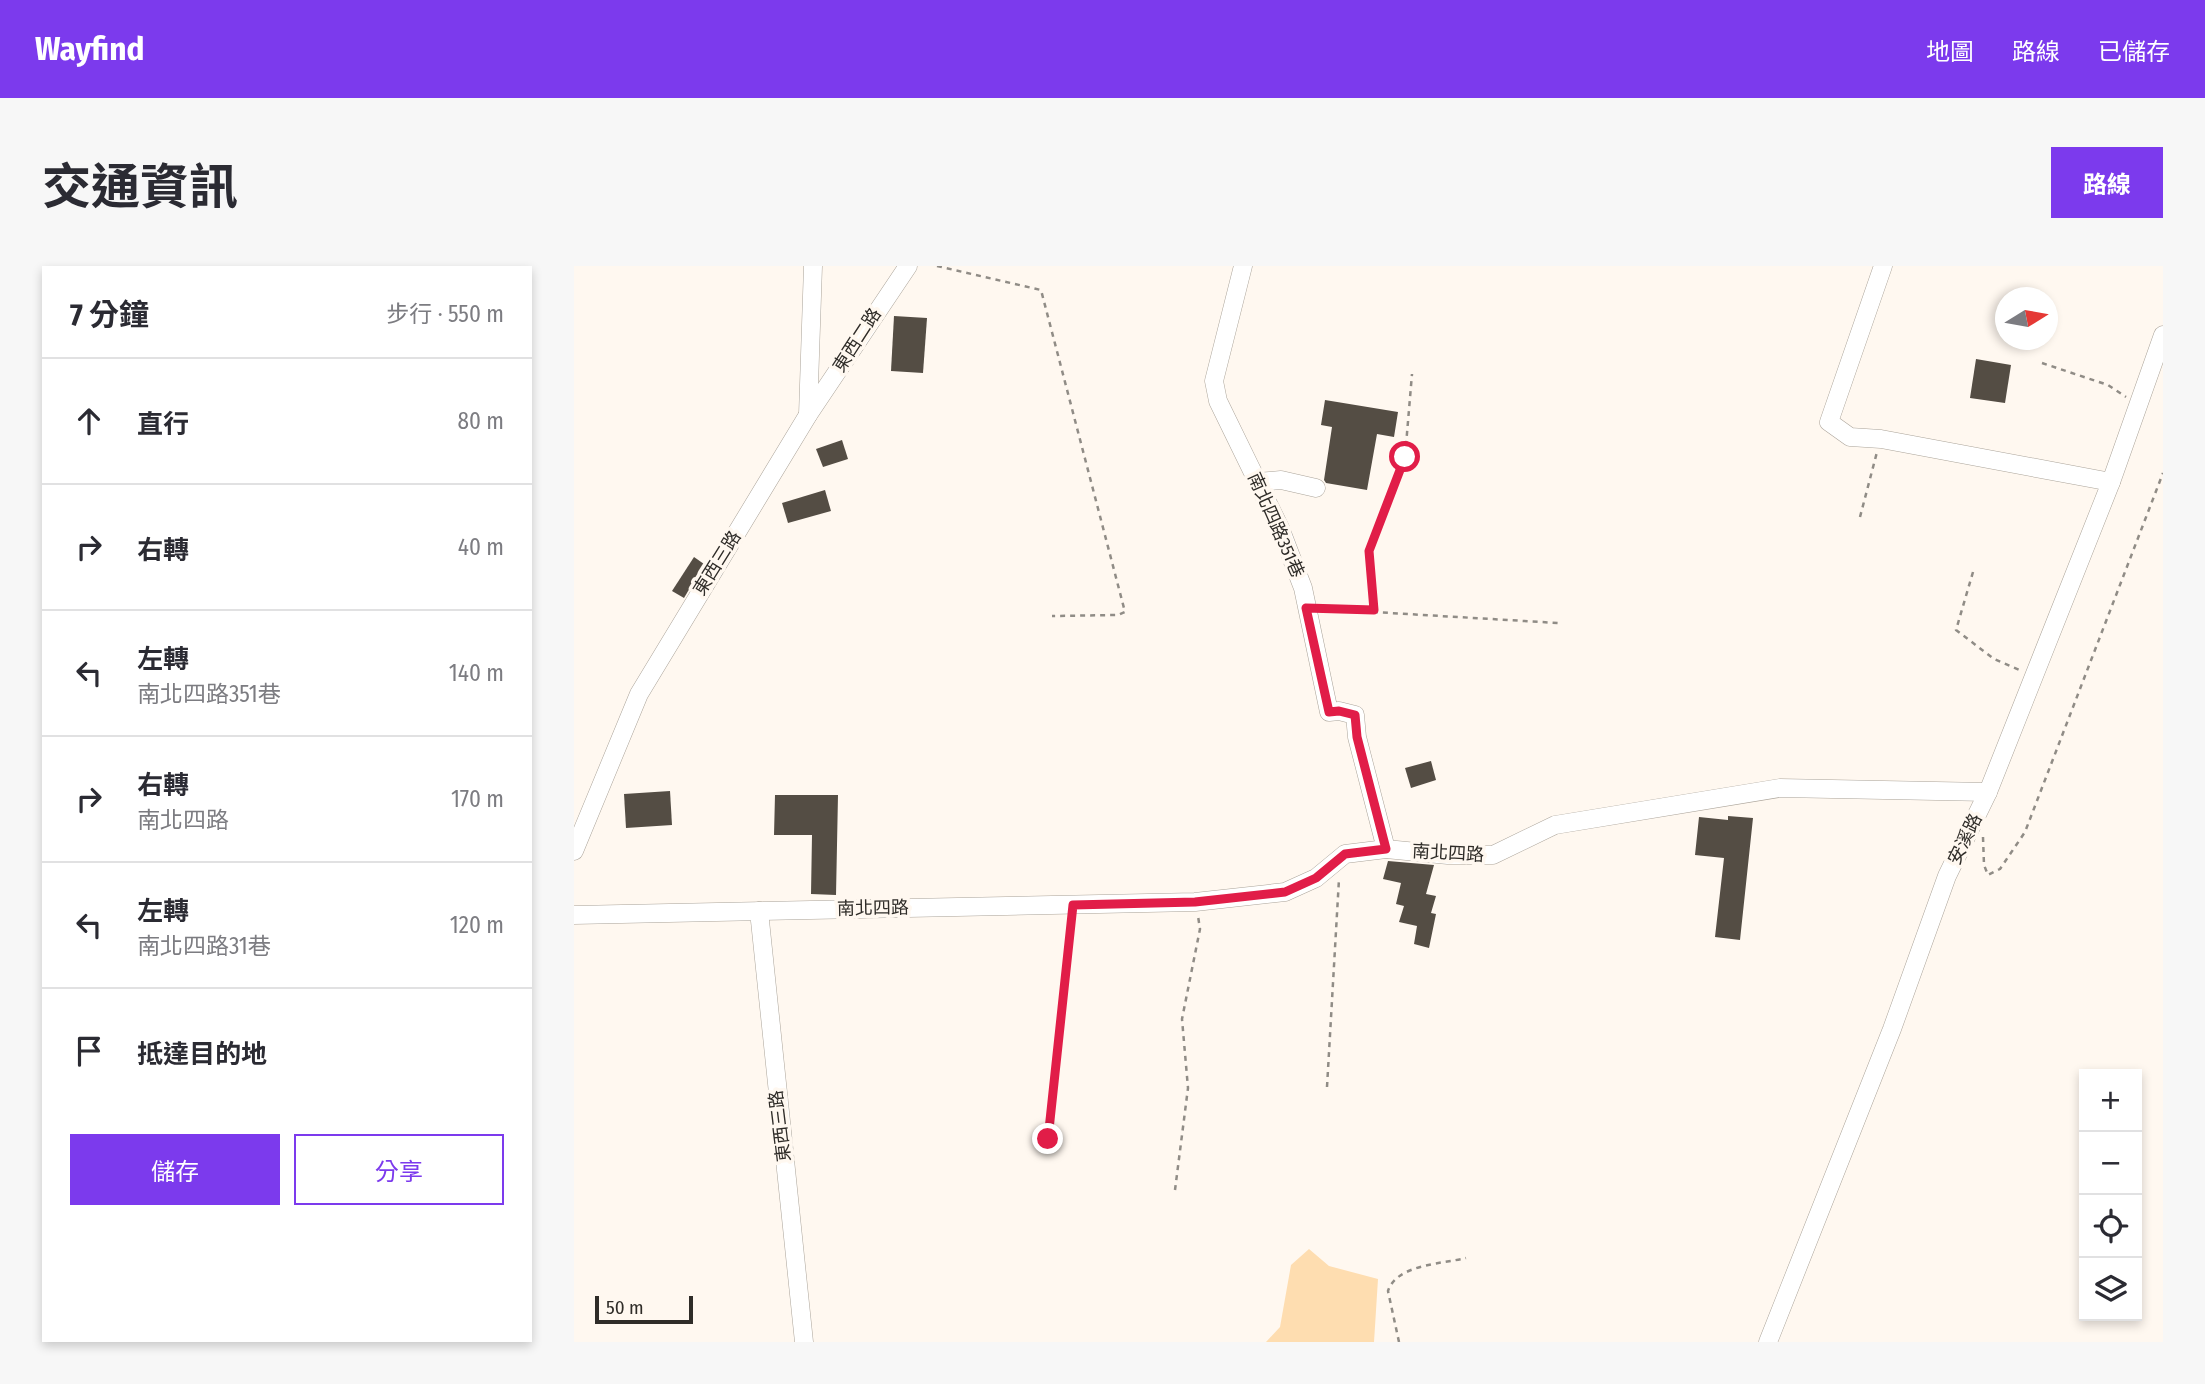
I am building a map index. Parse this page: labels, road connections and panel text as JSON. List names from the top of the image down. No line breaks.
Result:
{"streets":{"street":["東西二路","南北四路351巷","東西三路","安溪路","南北四路"]},"crossings":[["東西二路","東西三路"],["南北四路351巷","南北四路"],["東西三路","南北四路"],["安溪路","南北四路"]],"scale_bar":"50 m","north":"right","page":{"header":"Wayfind","nav":["地圖","路線","已儲存"],"title":"交通資訊","buttons":["路線",["儲存","分享"]],"heading":["7 分鐘","步行 · 550 m"],"list":[["直行","80 m"],["右轉","40 m"],["左轉","南北四路351巷","140 m"],["右轉","南北四路","170 m"],["左轉","南北四路31巷","120 m"],"抵達目的地"],"map_buttons":["+","−"],"scale":"50 m"}}
